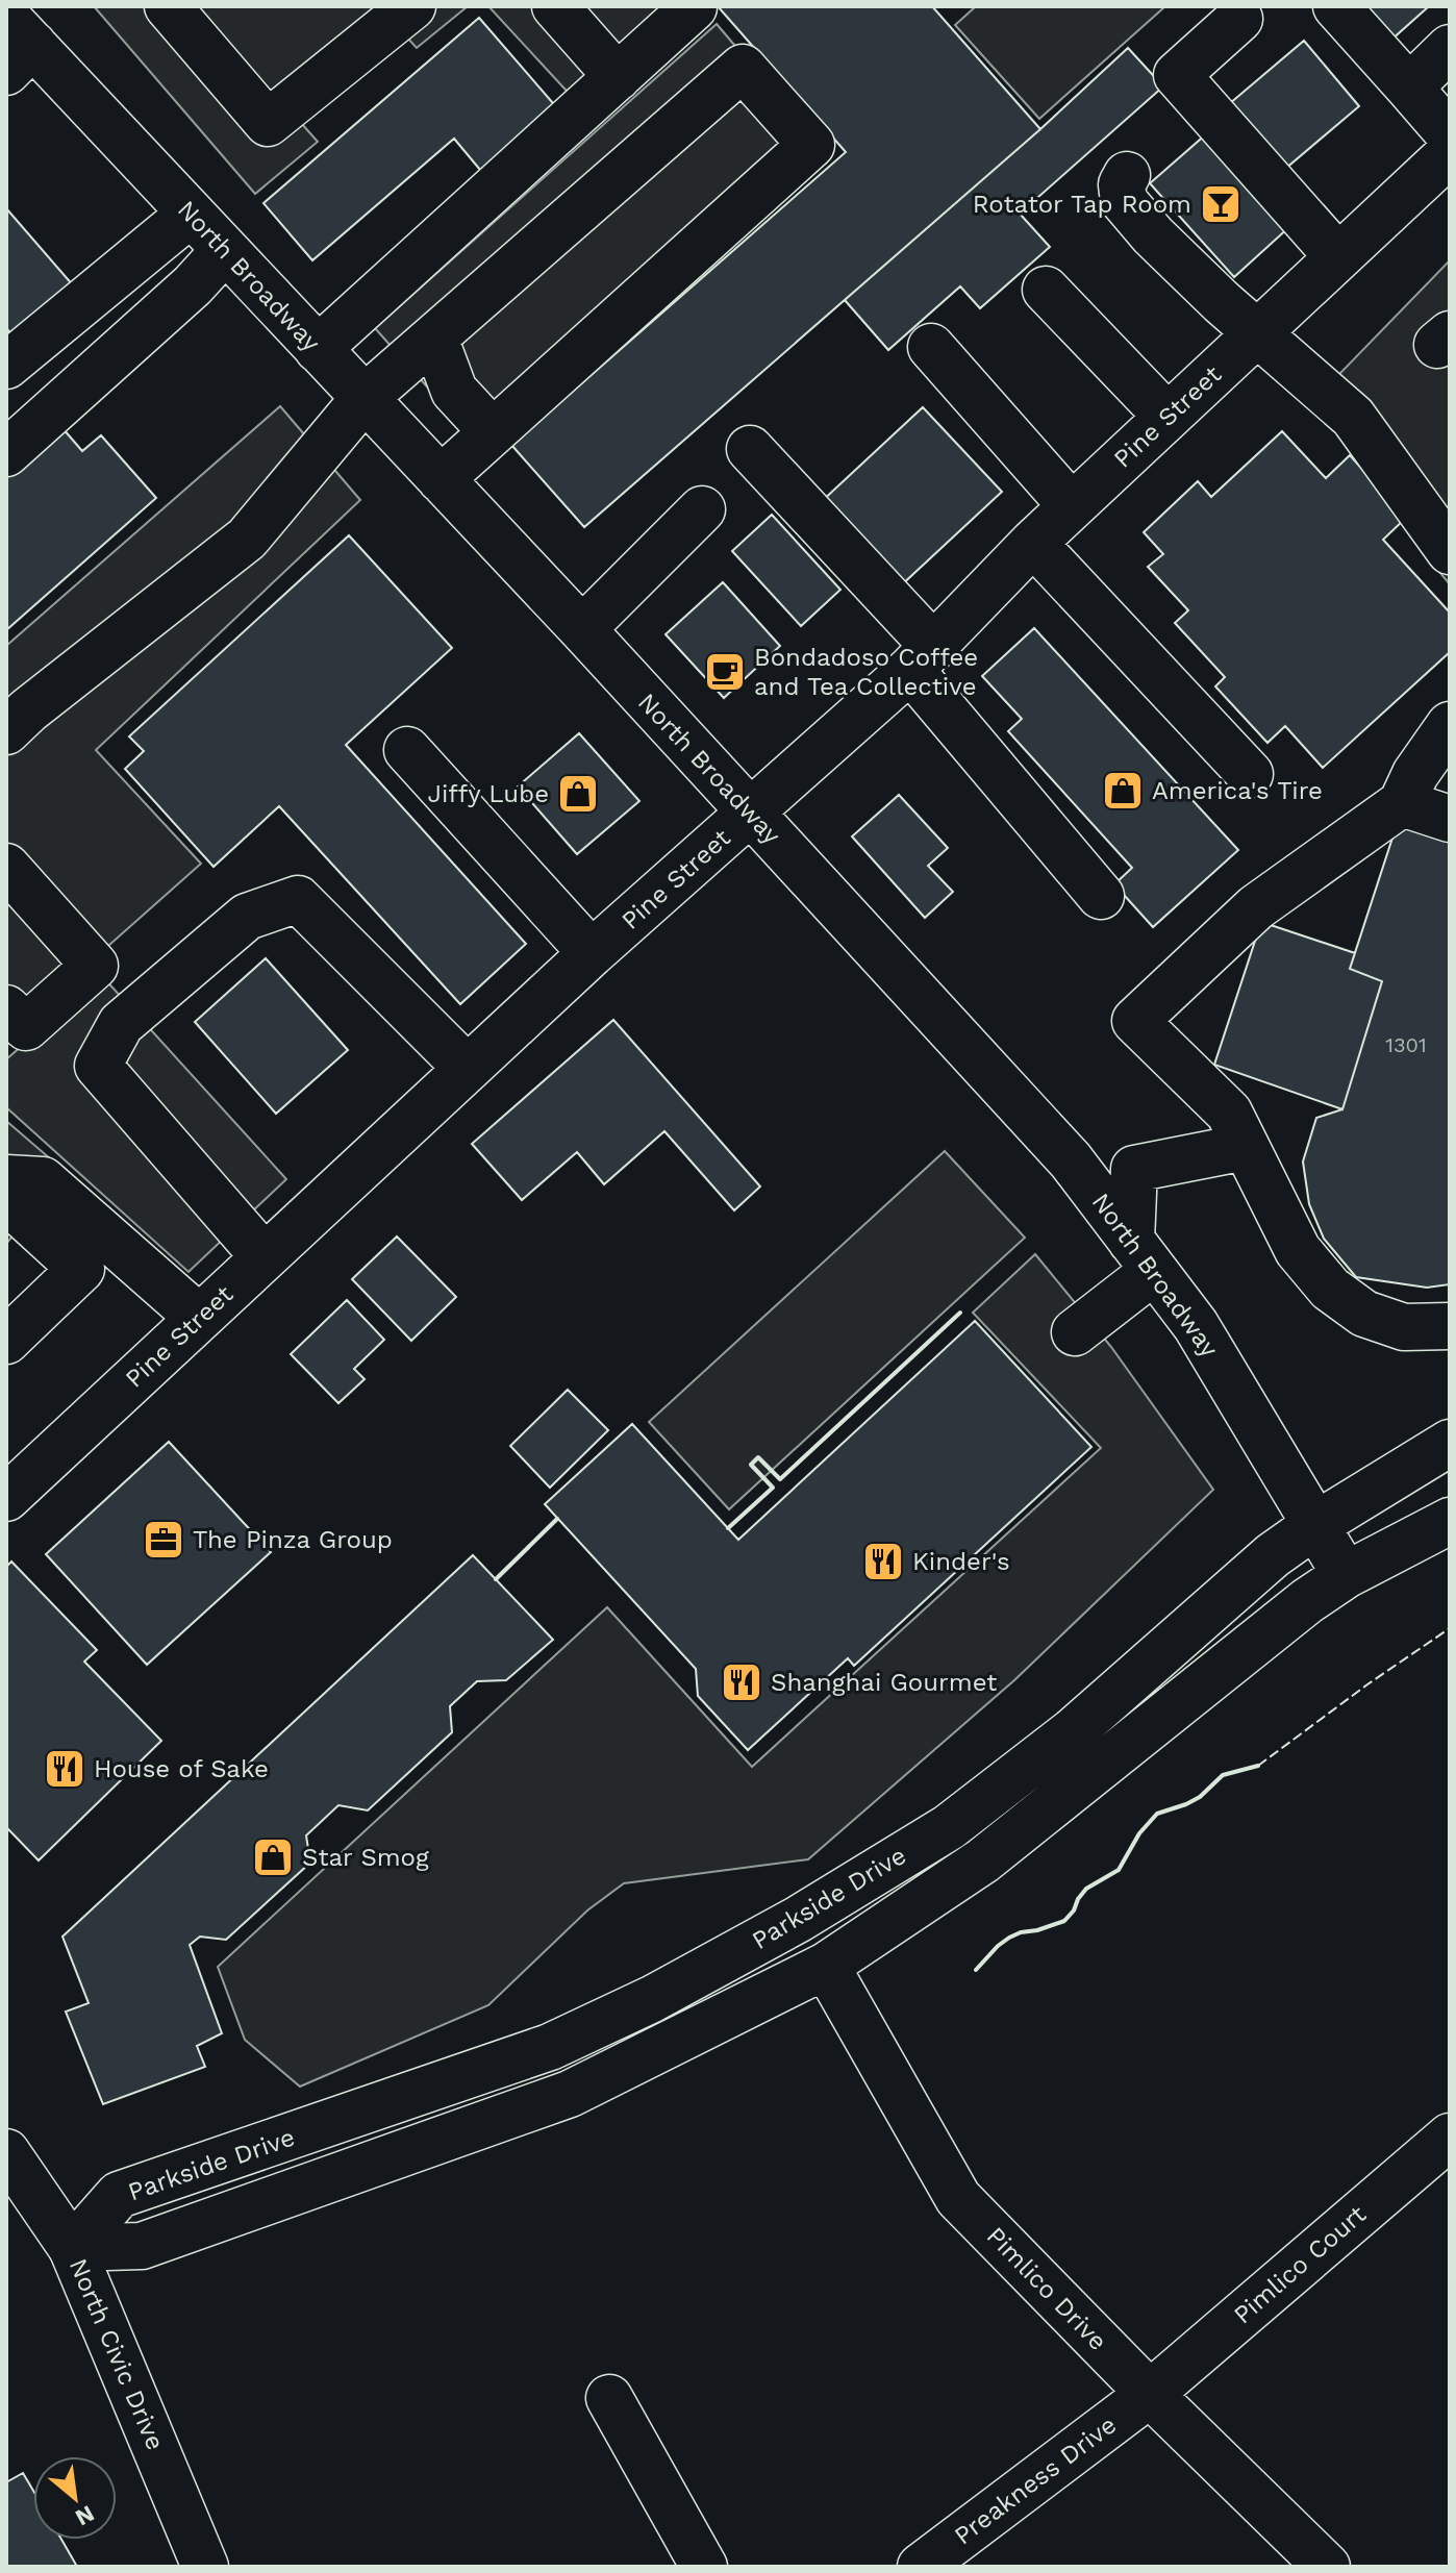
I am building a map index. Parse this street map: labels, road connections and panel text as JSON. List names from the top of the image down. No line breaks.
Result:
{"streets":{"street":["North Broadway","Pine Street","Parkside Drive","Pimlico Court","Pimlico Drive","North Civic Drive","Preakness Drive"]},"crossings":[["North Broadway","Pine Street"],["North Broadway","Parkside Drive"],["Parkside Drive","Pimlico Drive"],["Parkside Drive","North Civic Drive"],["Pimlico Court","Pimlico Drive"],["Pimlico Court","Preakness Drive"],["Pimlico Drive","Preakness Drive"]],"places":{"bar":["Rotator Tap Room"],"cafe":["Bondadoso Coffee and Tea Collective"],"shop":["America's Tire","Jiffy Lube","Star Smog"],"office":["The Pinza Group"],"restaurant":["Kinder's","Shanghai Gourmet","House of Sake"]},"house_numbers":["1301"],"north":"bottom right"}
